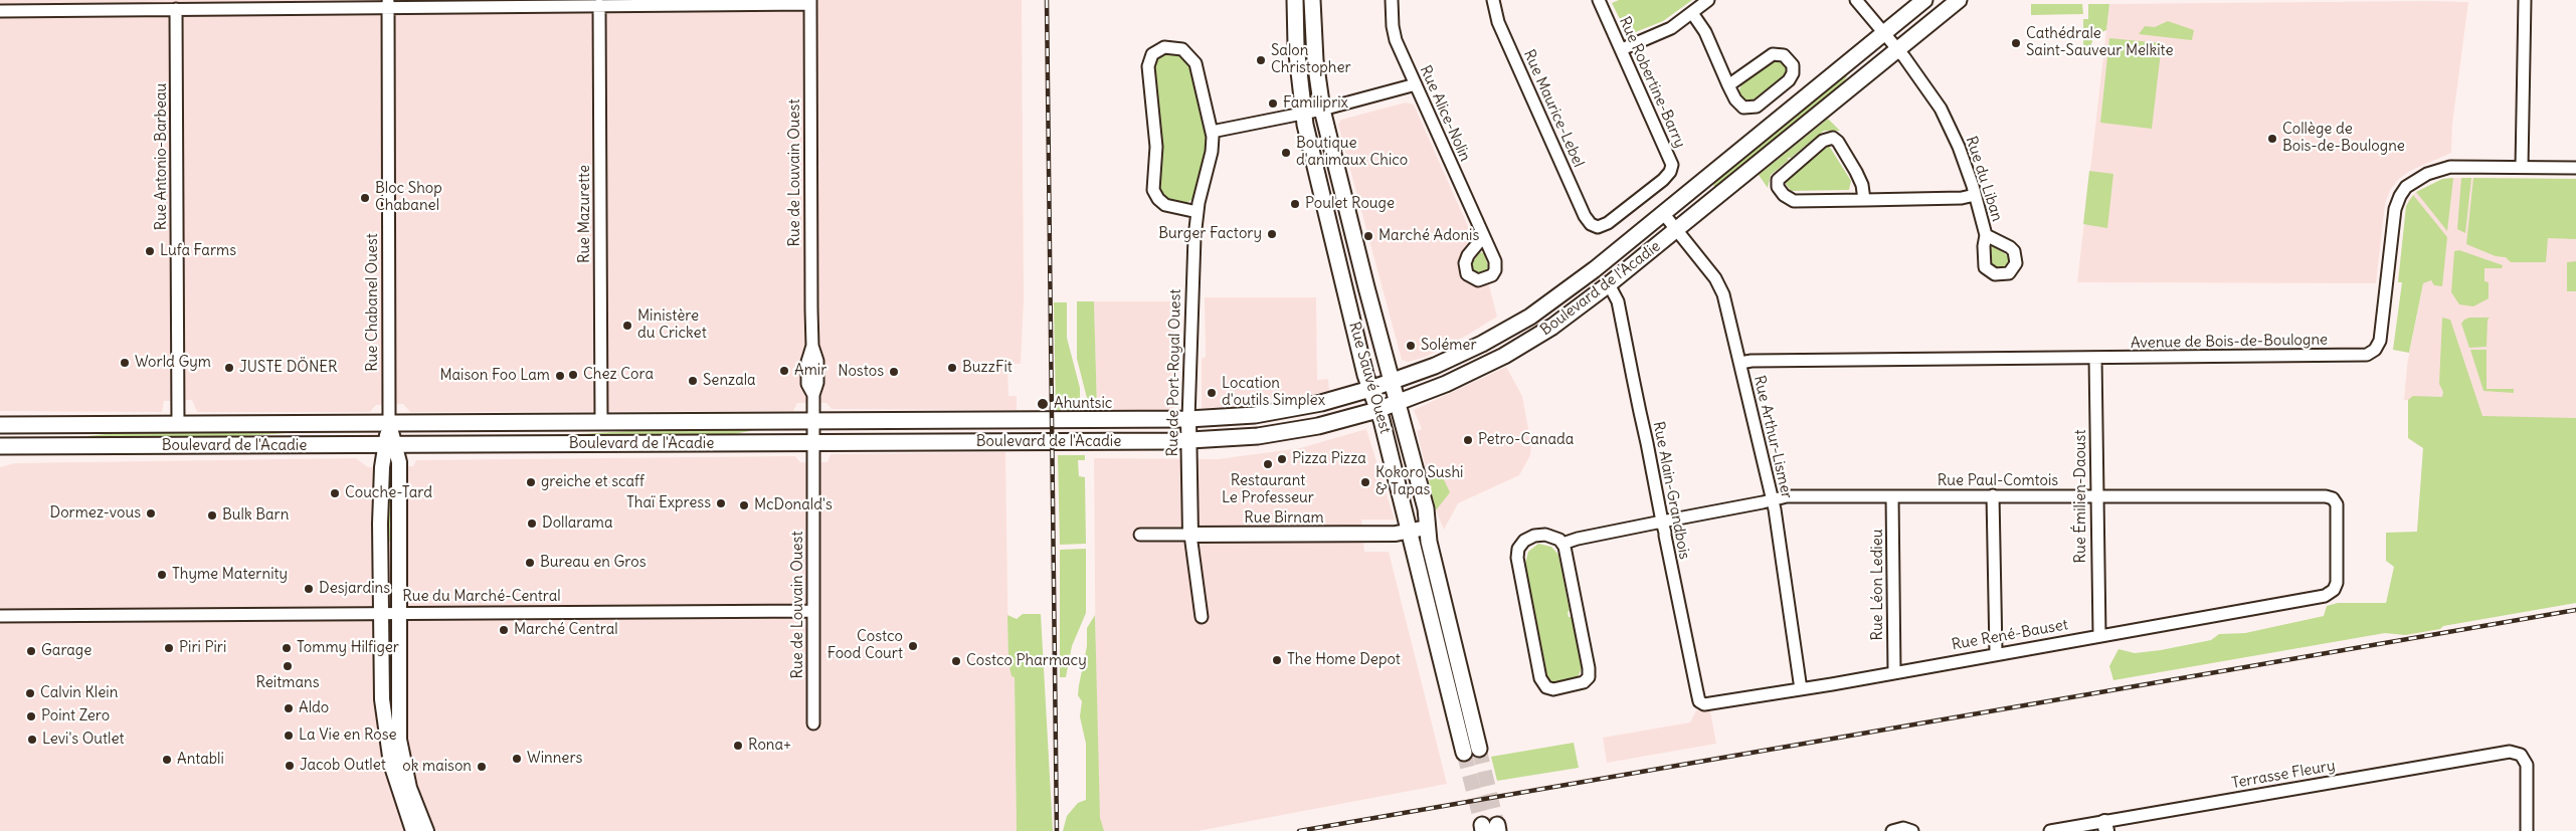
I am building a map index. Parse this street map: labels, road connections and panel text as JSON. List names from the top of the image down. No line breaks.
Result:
{"streets":{"main road":["Boulevard de l'Acadie","Rue Sauvé Ouest"],"street":["Rue Robertine-Barry","Rue Maurice-Lebel","Rue Alice-Nolin","Rue Antonio-Barbeau","Rue de Louvain Ouest","Rue du Liban","Rue Mazurette","Rue Chabanel Ouest","Avenue de Bois-de-Boulogne","Rue de Port-Royal Ouest","Rue Arthur-Lismer","Rue Paul-Comtois","Rue Alain-Grandbois","Rue Émilien-Daoust","Rue Birnam","Rue Léon Ledieu","Rue du Marché-Central","Rue René-Bauset","Terrasse Fleury"]},"crossings":[["Rue Robertine-Barry","Rue Maurice-Lebel"],["Rue Antonio-Barbeau","Boulevard de l'Acadie"],["Rue de Louvain Ouest","Boulevard de l'Acadie"],["Rue de Louvain Ouest","Rue du Marché-Central"],["Rue du Liban","Boulevard de l'Acadie"],["Rue Mazurette","Boulevard de l'Acadie"],["Boulevard de l'Acadie","Rue Chabanel Ouest"],["Boulevard de l'Acadie","Rue de Port-Royal Ouest"],["Boulevard de l'Acadie","Rue Sauvé Ouest"],["Boulevard de l'Acadie","Rue Arthur-Lismer"],["Boulevard de l'Acadie","Rue Alain-Grandbois"],["Rue Chabanel Ouest","Rue du Marché-Central"],["Avenue de Bois-de-Boulogne","Rue Arthur-Lismer"],["Avenue de Bois-de-Boulogne","Rue Émilien-Daoust"],["Rue de Port-Royal Ouest","Rue Birnam"],["Rue Sauvé Ouest","Rue Birnam"],["Rue Arthur-Lismer","Rue Paul-Comtois"],["Rue Arthur-Lismer","Rue René-Bauset"],["Rue Paul-Comtois","Rue Alain-Grandbois"],["Rue Paul-Comtois","Rue Émilien-Daoust"],["Rue Paul-Comtois","Rue Léon Ledieu"],["Rue Paul-Comtois","Rue René-Bauset"],["Rue Alain-Grandbois","Rue René-Bauset"],["Rue Émilien-Daoust","Rue René-Bauset"],["Rue Léon Ledieu","Rue René-Bauset"]],"places":["Cathédrale Saint-Sauveur Melkite","Salon Christopher","Familiprix","Collège de Bois-de-Boulogne","Boutique d'animaux Chico","Bloc Shop Chabanel","Poulet Rouge","Burger Factory","Marché Adonis","Lufa Farms","Ministère du Cricket","Solémer","World Gym","JUSTE DÖNER","BuzzFit","Amir","Nostos","Chez Cora","Maison Foo Lam","Senzala","Location d'outils Simplex","Ahuntsic","Petro-Canada","Pizza Pizza","Restaurant Le Professeur","greiche et scaff","Kokoro Sushi & Tapas","Couche-Tard","Thaï Express","McDonald's","Dormez-vous","Bulk Barn","Dollarama","Bureau en Gros","Thyme Maternity","Desjardins","Marché Central","Costco Food Court","Piri Piri","Tommy Hilfiger","Garage","The Home Depot","Costco Pharmacy","Reitmans","Calvin Klein","Aldo","Point Zero","La Vie en Rose","Levi's Outlet","Rona+","Winners","Antabli","Jacob Outlet","ok maison"]}
